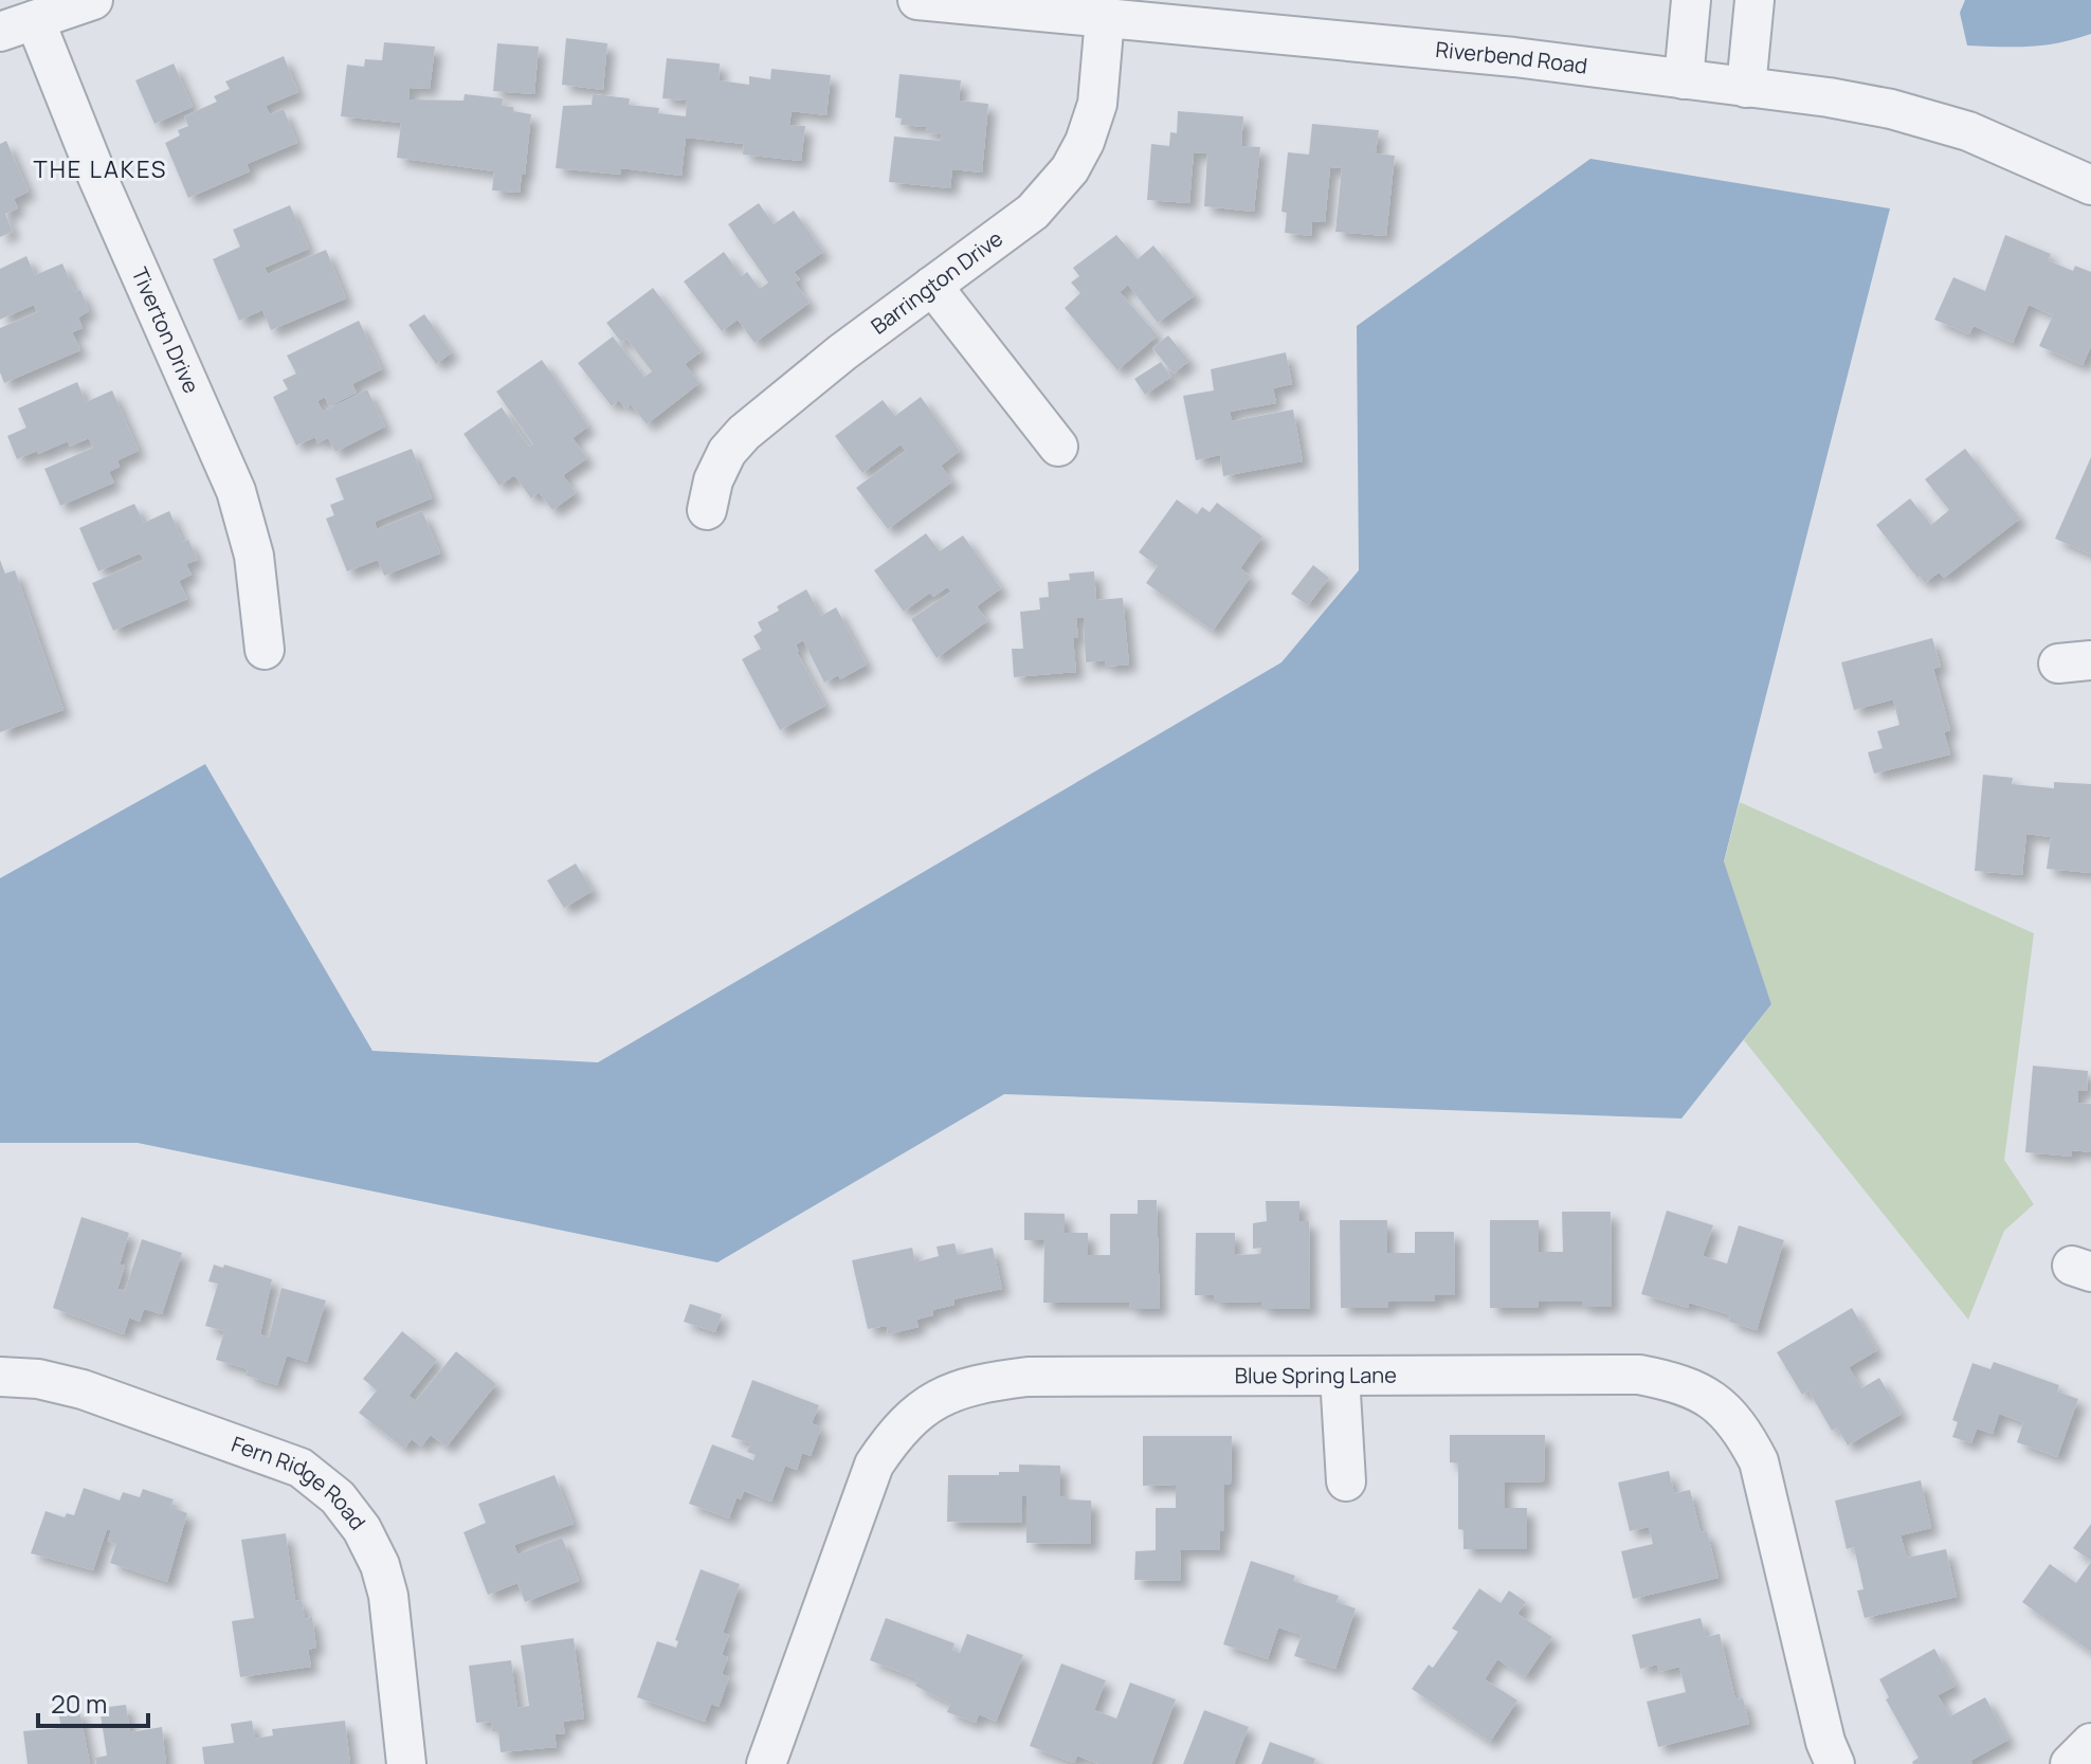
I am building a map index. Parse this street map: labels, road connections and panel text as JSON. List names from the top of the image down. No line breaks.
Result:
{"streets":{"street":["Riverbend Road","Barrington Drive","Tiverton Drive","Blue Spring Lane","Fern Ridge Road"]},"crossings":[["Riverbend Road","Barrington Drive"]],"districts":["THE LAKES"],"scale_bar":"20 m"}
